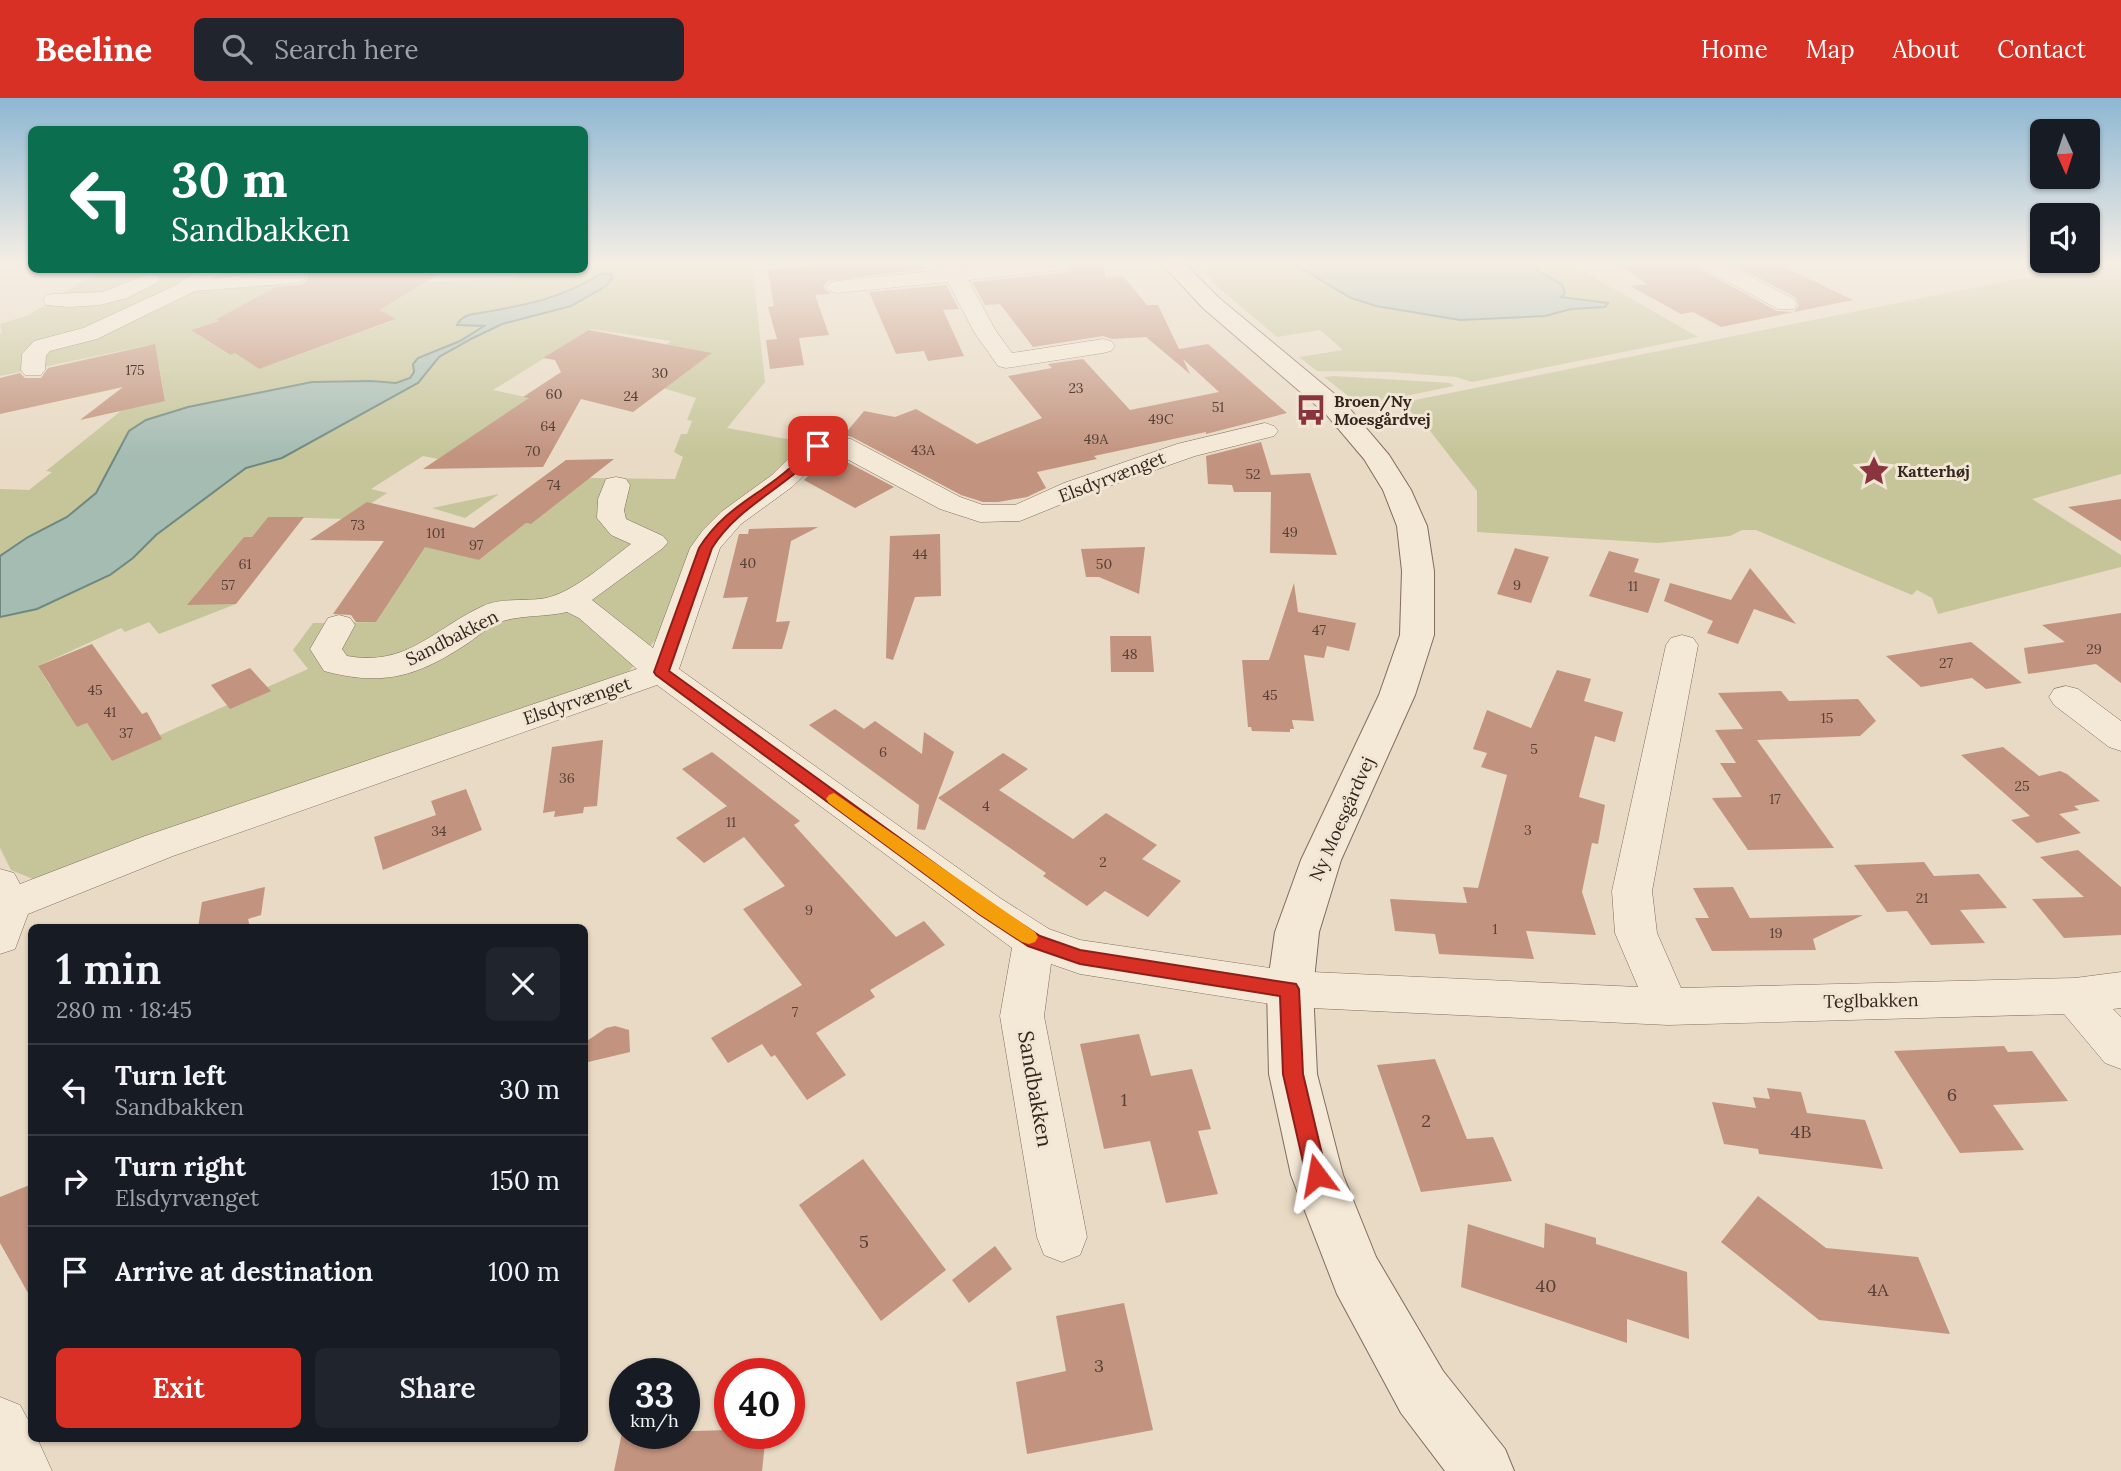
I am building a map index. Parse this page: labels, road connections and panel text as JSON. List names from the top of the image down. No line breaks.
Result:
{"streets":{"street":["Elsdyrvænget","Sandbakken","Ny Moesgårdvej","Teglbakken"]},"crossings":[["Ny Moesgårdvej","Teglbakken"]],"places":{"bus stop":["Broen/Ny Moesgårdvej"],"place":["Katterhøj"]},"house_numbers":["175","30","23","60","24","51","49C","64","49A","43A","70","52","74","73","49","101","97","44","40","61","50","57","9","11","47","29","48","27","45","45","41","15","37","5","6","36","25","17","4","11","3","34","2","21","9","1","19","7","6","1","2","4B","5","40","4A","3"],"north":"bottom","page":{"header":"Beeline","search":"Search here","nav":["Home","Map","About","Contact"],"turn":["30 m","Sandbakken"],"heading":["1 min","280 m · 18:45"],"list":[{"name":"Turn left","note":"Sandbakken","value":"30 m"},{"name":"Turn right","note":"Elsdyrvænget","value":"150 m"},{"name":"Arrive at destination","value":"100 m"}],"buttons":["Exit","Share"],"speed":"33 km/h","limit":"40"}}
